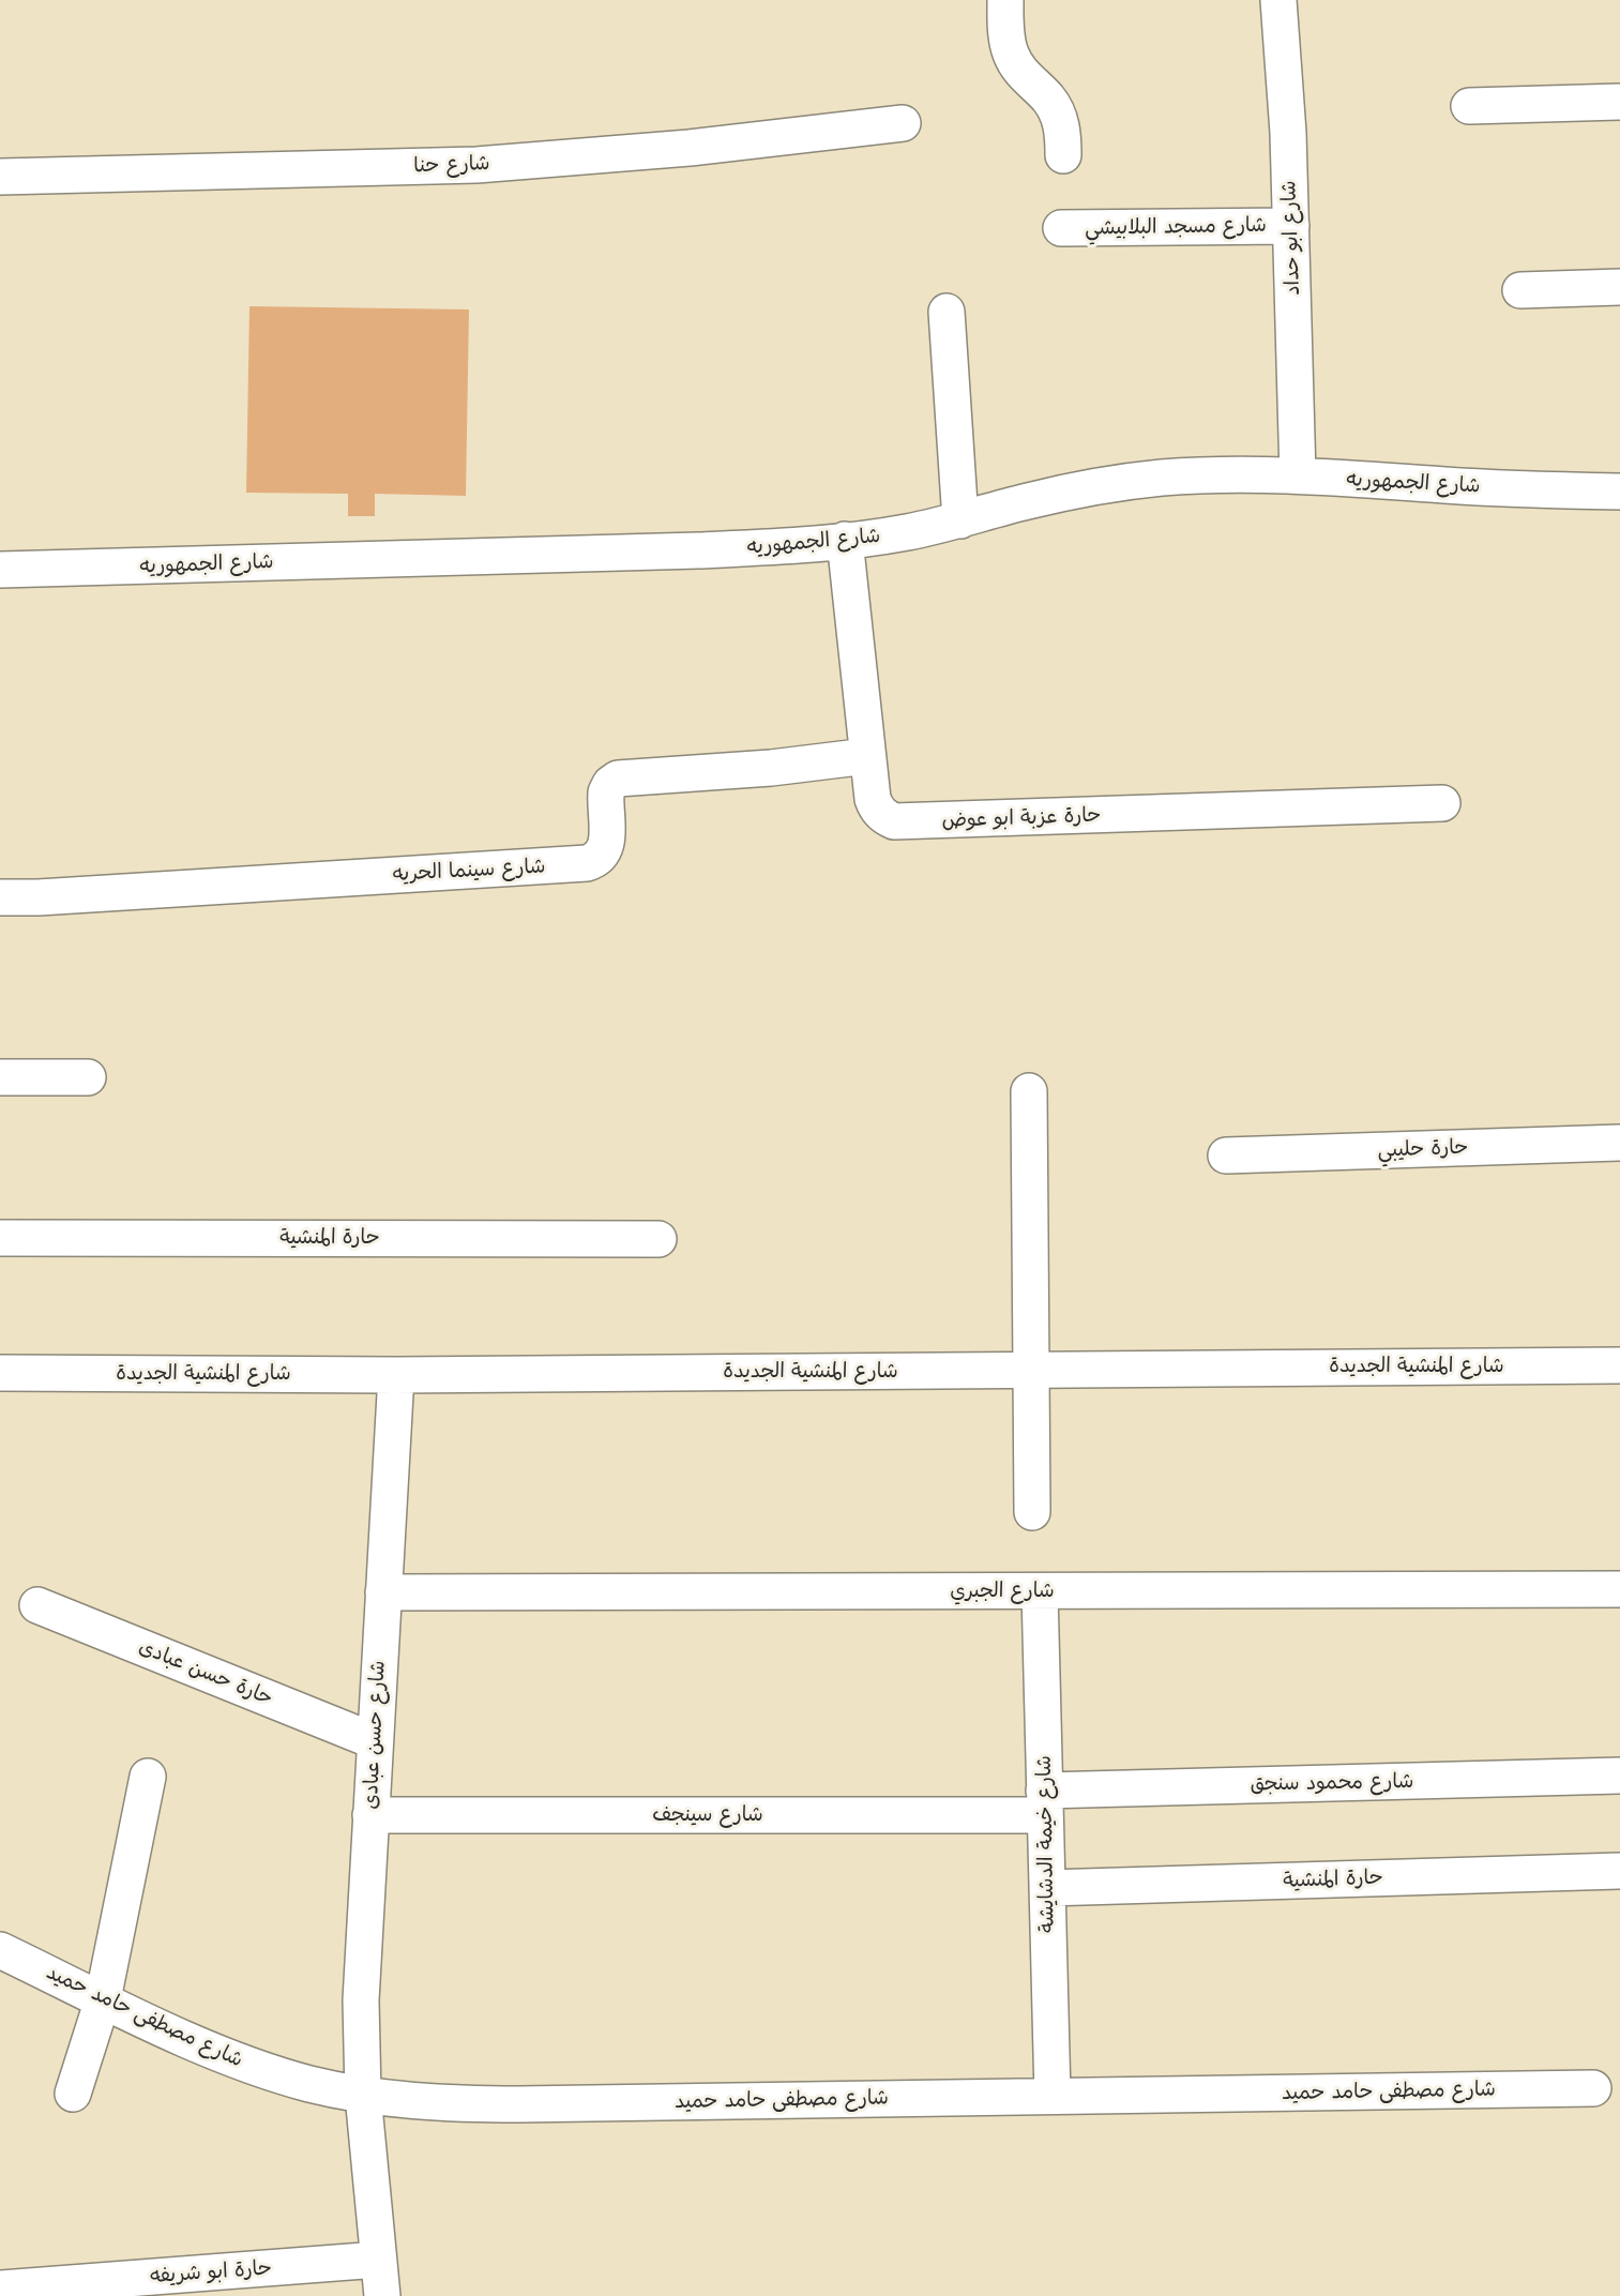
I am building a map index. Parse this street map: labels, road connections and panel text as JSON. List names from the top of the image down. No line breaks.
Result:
{"streets":{"street":["شارع حنا","شارع مسجد البلابيشي","شارع ابو حداد","شارع الجمهوريه","حارة عزبة ابو عوض","شارع سينما الحريه","حارة حليبي","حارة المنشية","شارع المنشية الجديدة","شارع الجبري","حارة حسن عبادى","شارع حسن عبادى","شارع محمود سنجق","شارع سينجف","شارع خيمة الدشايشة","شارع مصطفى حامد حميد","حارة ابو شريفه"]},"crossings":[["شارع مسجد البلابيشي","شارع ابو حداد"],["شارع ابو حداد","شارع الجمهوريه"],["شارع الجمهوريه","حارة عزبة ابو عوض"],["حارة عزبة ابو عوض","شارع سينما الحريه"],["حارة المنشية","شارع خيمة الدشايشة"],["شارع المنشية الجديدة","شارع حسن عبادى"],["شارع الجبري","شارع حسن عبادى"],["شارع الجبري","شارع خيمة الدشايشة"],["حارة حسن عبادى","شارع حسن عبادى"],["شارع حسن عبادى","شارع سينجف"],["شارع حسن عبادى","شارع مصطفى حامد حميد"],["شارع حسن عبادى","حارة ابو شريفه"],["شارع محمود سنجق","شارع سينجف"],["شارع محمود سنجق","شارع خيمة الدشايشة"],["شارع سينجف","شارع خيمة الدشايشة"],["شارع خيمة الدشايشة","شارع مصطفى حامد حميد"]]}
